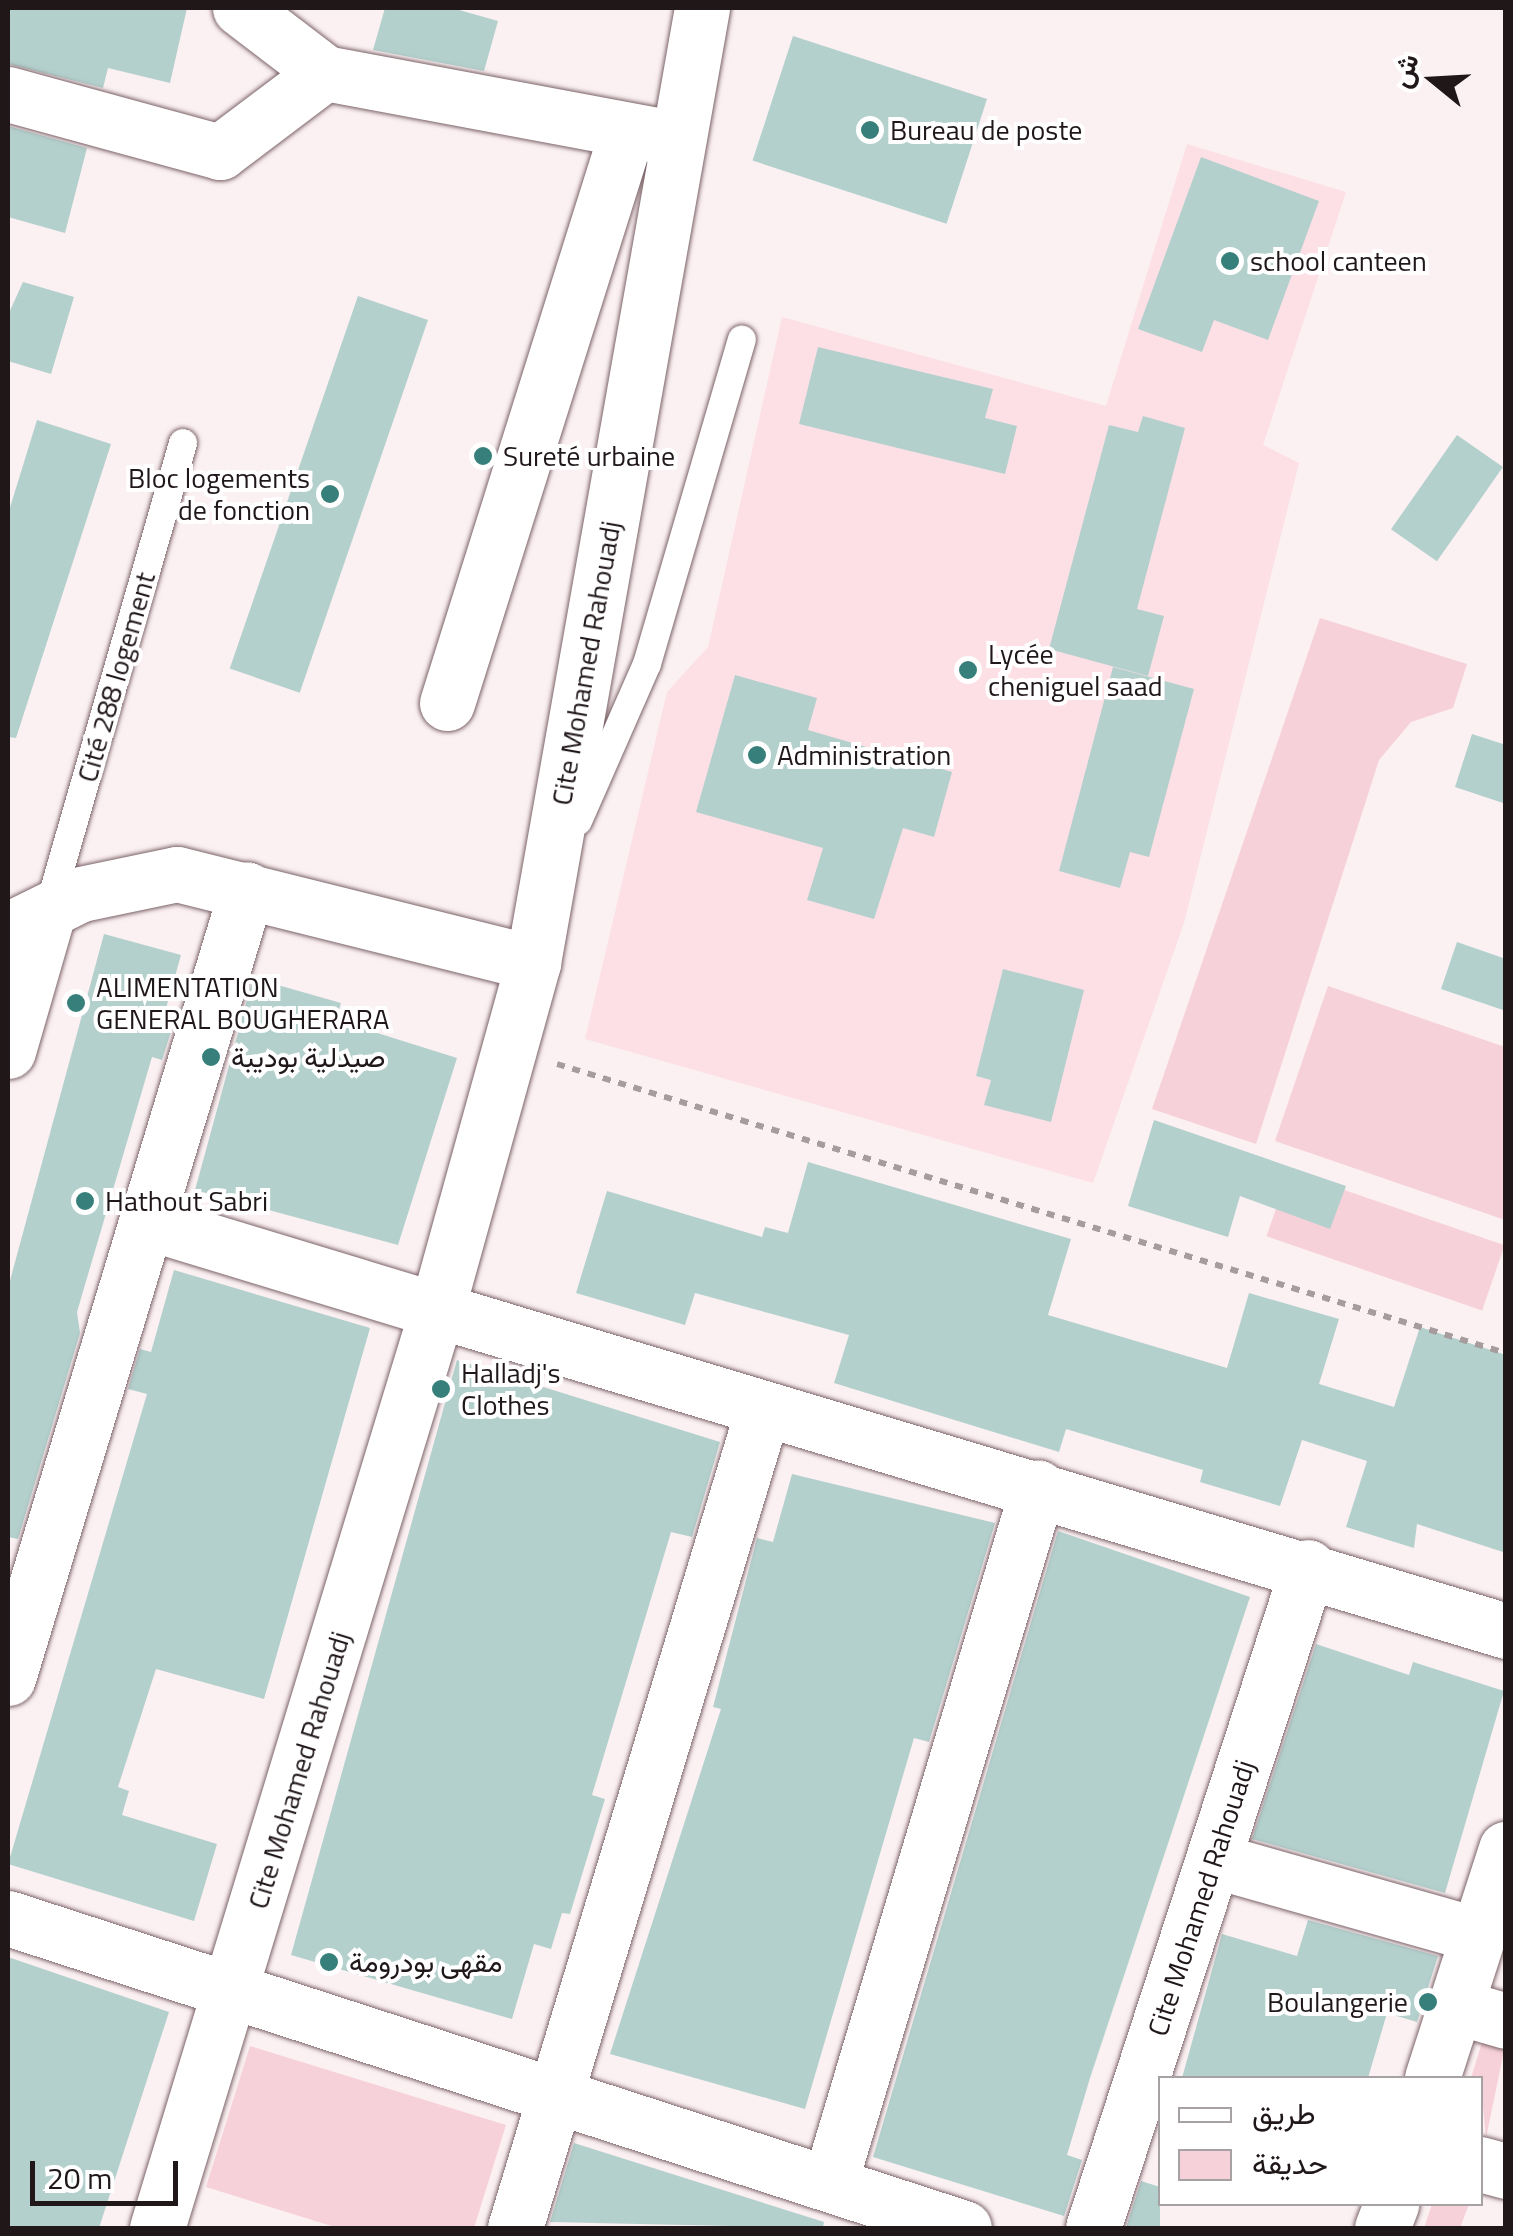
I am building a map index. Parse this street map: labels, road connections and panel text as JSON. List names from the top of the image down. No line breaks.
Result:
{"streets":{"street":["Cite Mohamed Rahouadj"],"lane":["Cité 288 logement"]},"places":["Bureau de poste","school canteen","Sureté urbaine","Bloc logements de fonction","Lycée cheniguel saad","Administration","ALIMENTATION GENERAL BOUGHERARA","صيدلية بوديبة","Hathout Sabri","Halladj's Clothes","مقهى بودرومة","Boulangerie"],"legend":["طريق","حديقة"],"scale_bar":"20 m","north":"left"}
